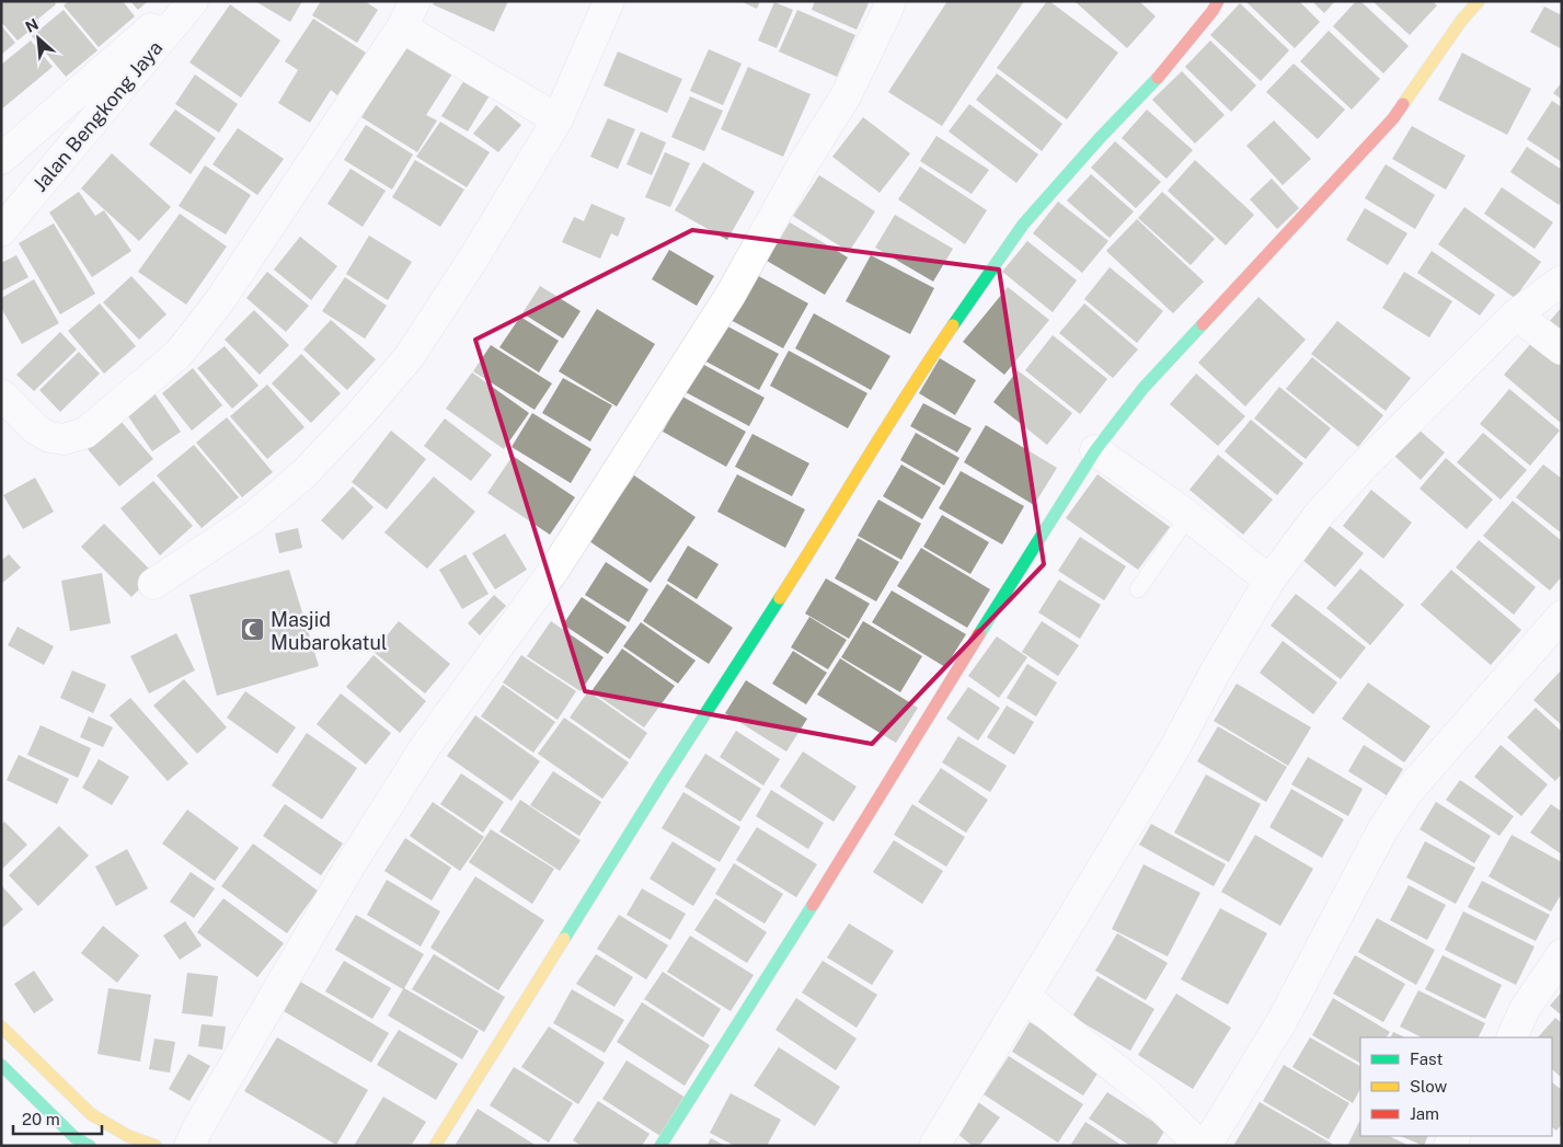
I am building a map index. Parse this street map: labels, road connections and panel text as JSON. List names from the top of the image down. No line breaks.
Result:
{"streets":{"street":["Jalan Bengkong Jaya"]},"places":{"mosque":["Masjid Mubarokatul"]},"legend":["Fast","Slow","Jam"],"scale_bar":"20 m","north":"top left"}
